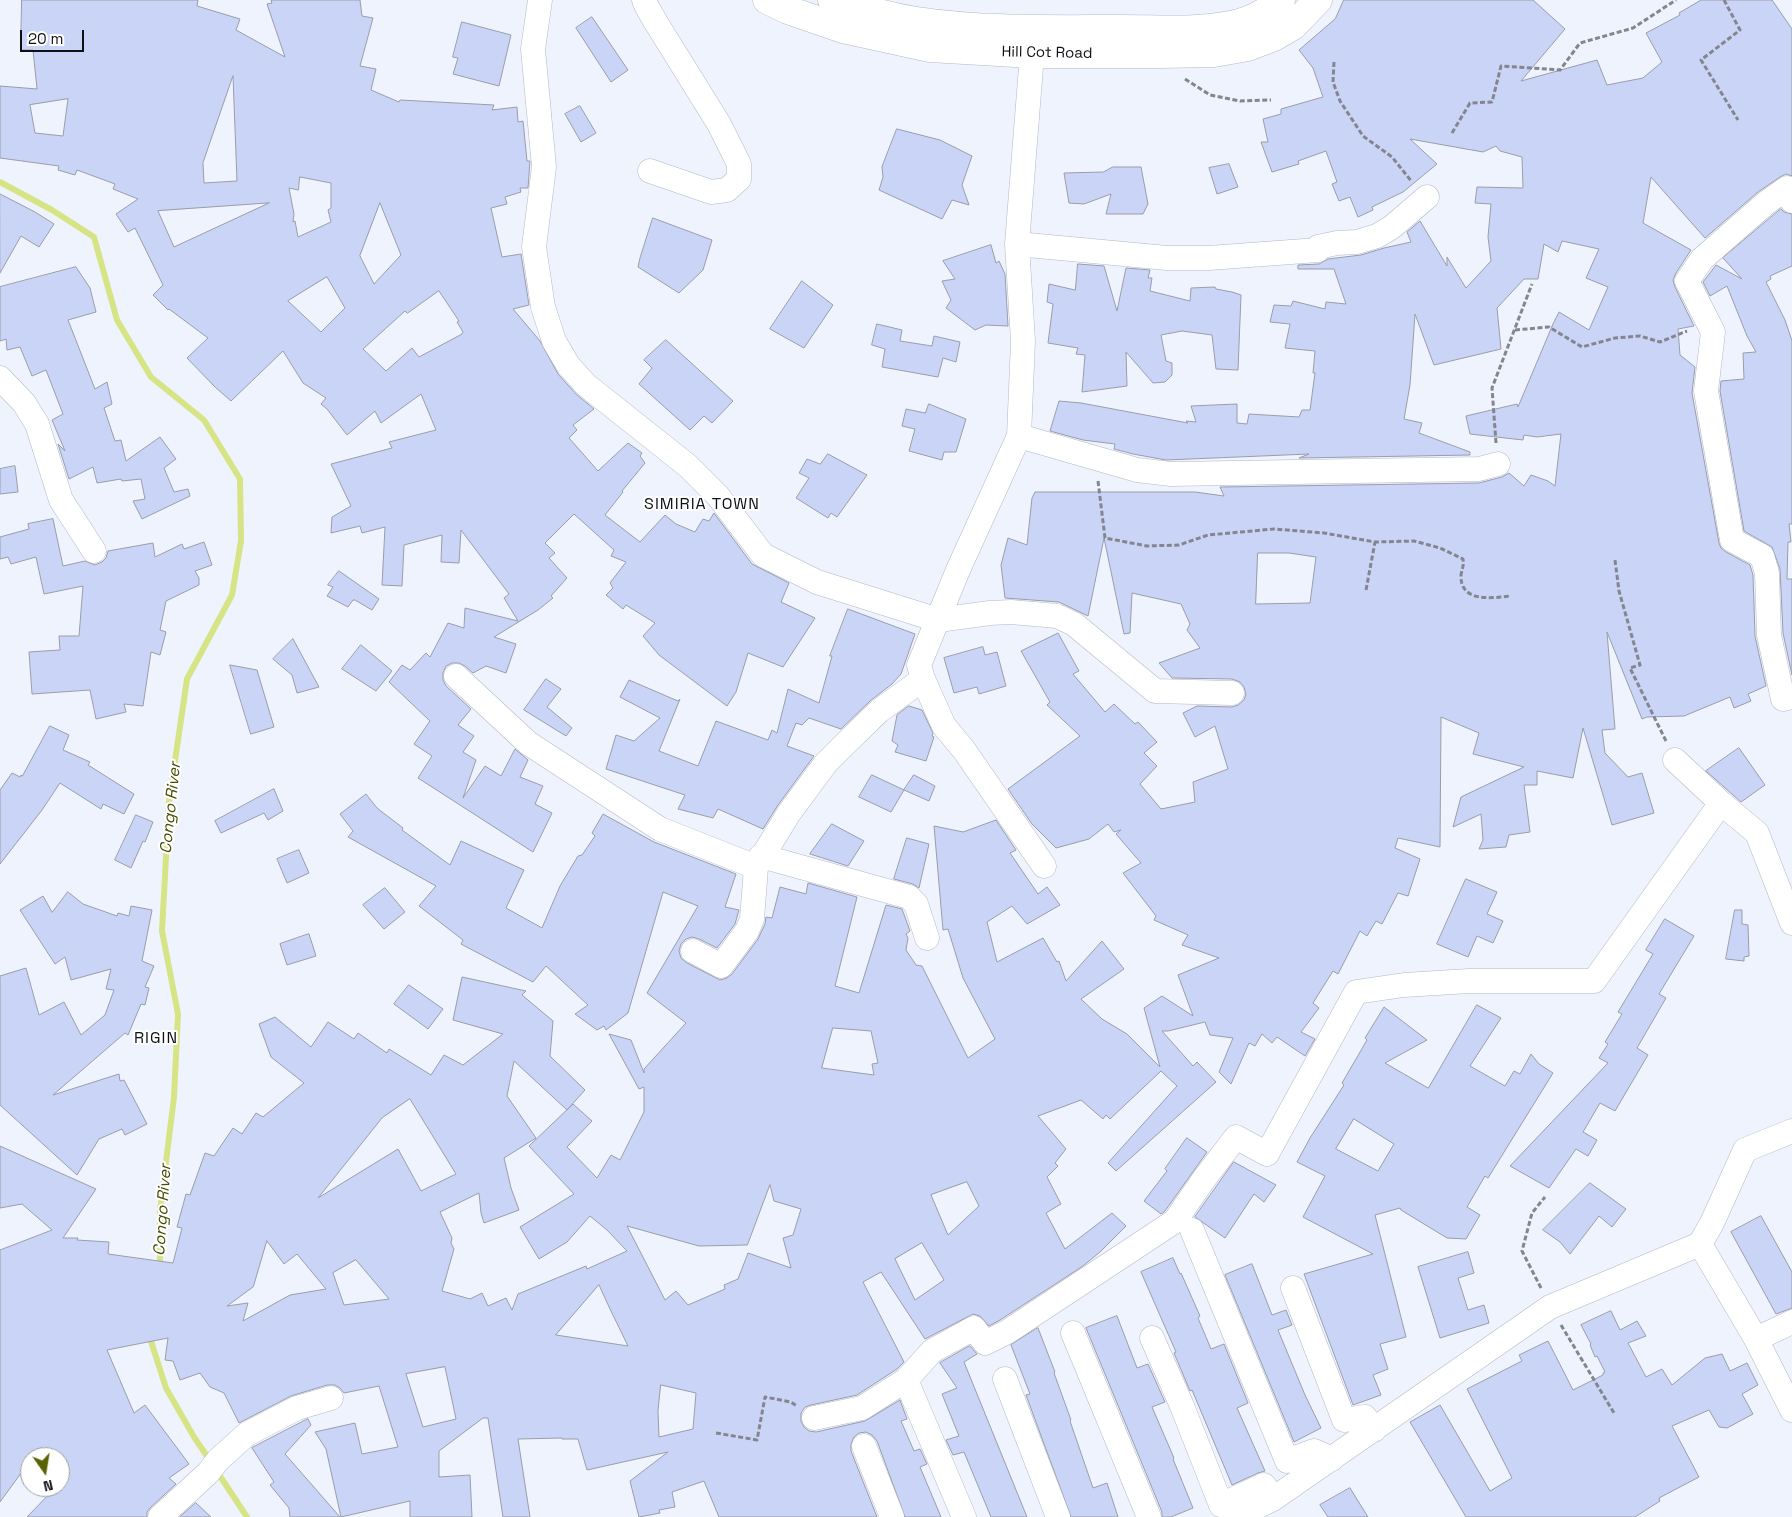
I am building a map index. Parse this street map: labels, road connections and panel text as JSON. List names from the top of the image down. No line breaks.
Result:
{"streets":{"main road":["Hill Cot Road"]},"districts":["SIMIRIA TOWN","RIGIN"],"water":["Congo River"],"scale_bar":"20 m","north":"bottom"}
